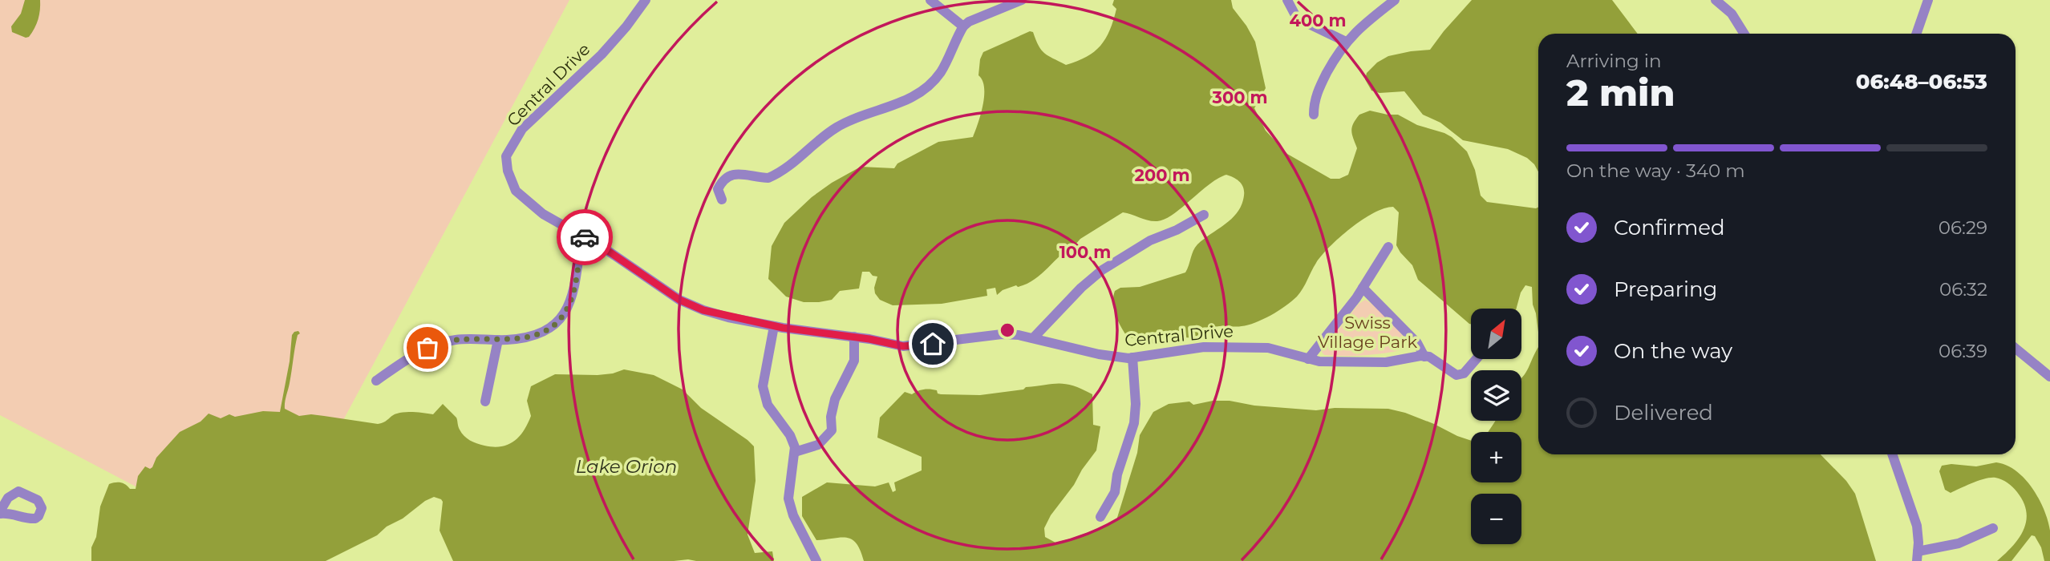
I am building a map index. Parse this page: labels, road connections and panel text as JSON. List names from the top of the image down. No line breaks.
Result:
{"streets":{"street":["Central Drive"]},"water":["Lake Orion"],"parks":["Swiss Village Park"],"north":"top right","page":{"heading":["2 min","Arriving in","06:48–06:53"],"bar":"On the way · 340 m","list":[["Confirmed","06:29"],["Preparing","06:32"],["On the way","06:39"],"Delivered"],"map_buttons":["+","−"]},"rings":["400 m","300 m","200 m","100 m"]}
